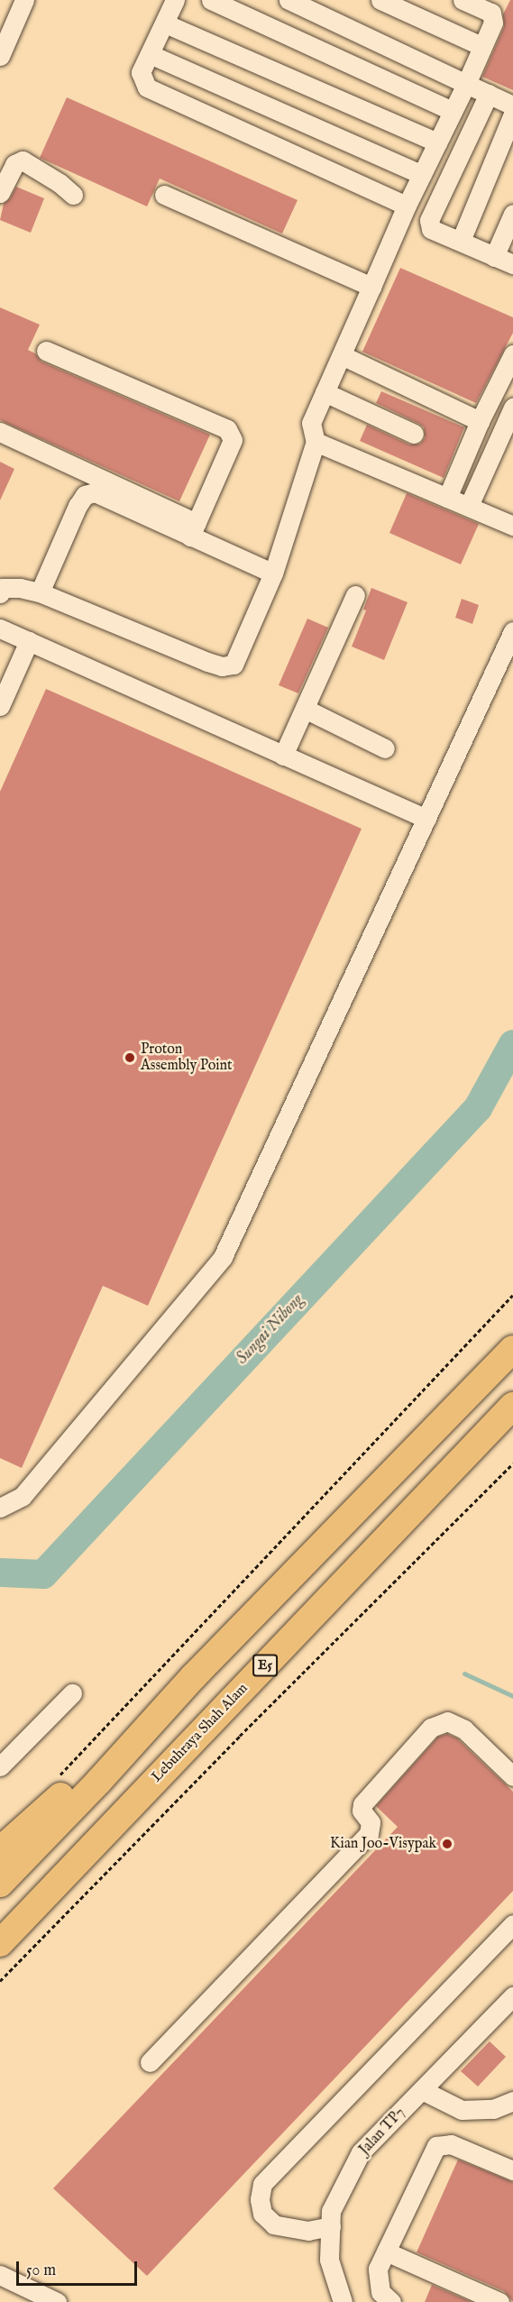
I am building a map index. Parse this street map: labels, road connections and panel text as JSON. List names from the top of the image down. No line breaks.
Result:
{"streets":{"highway":["E5","Lebuhraya Shah Alam"],"street":["Jalan TP7"]},"water":["Sungai Nibong"],"places":["Proton Assembly Point","Kian Joo-Visypak"],"scale_bar":"50 m"}
